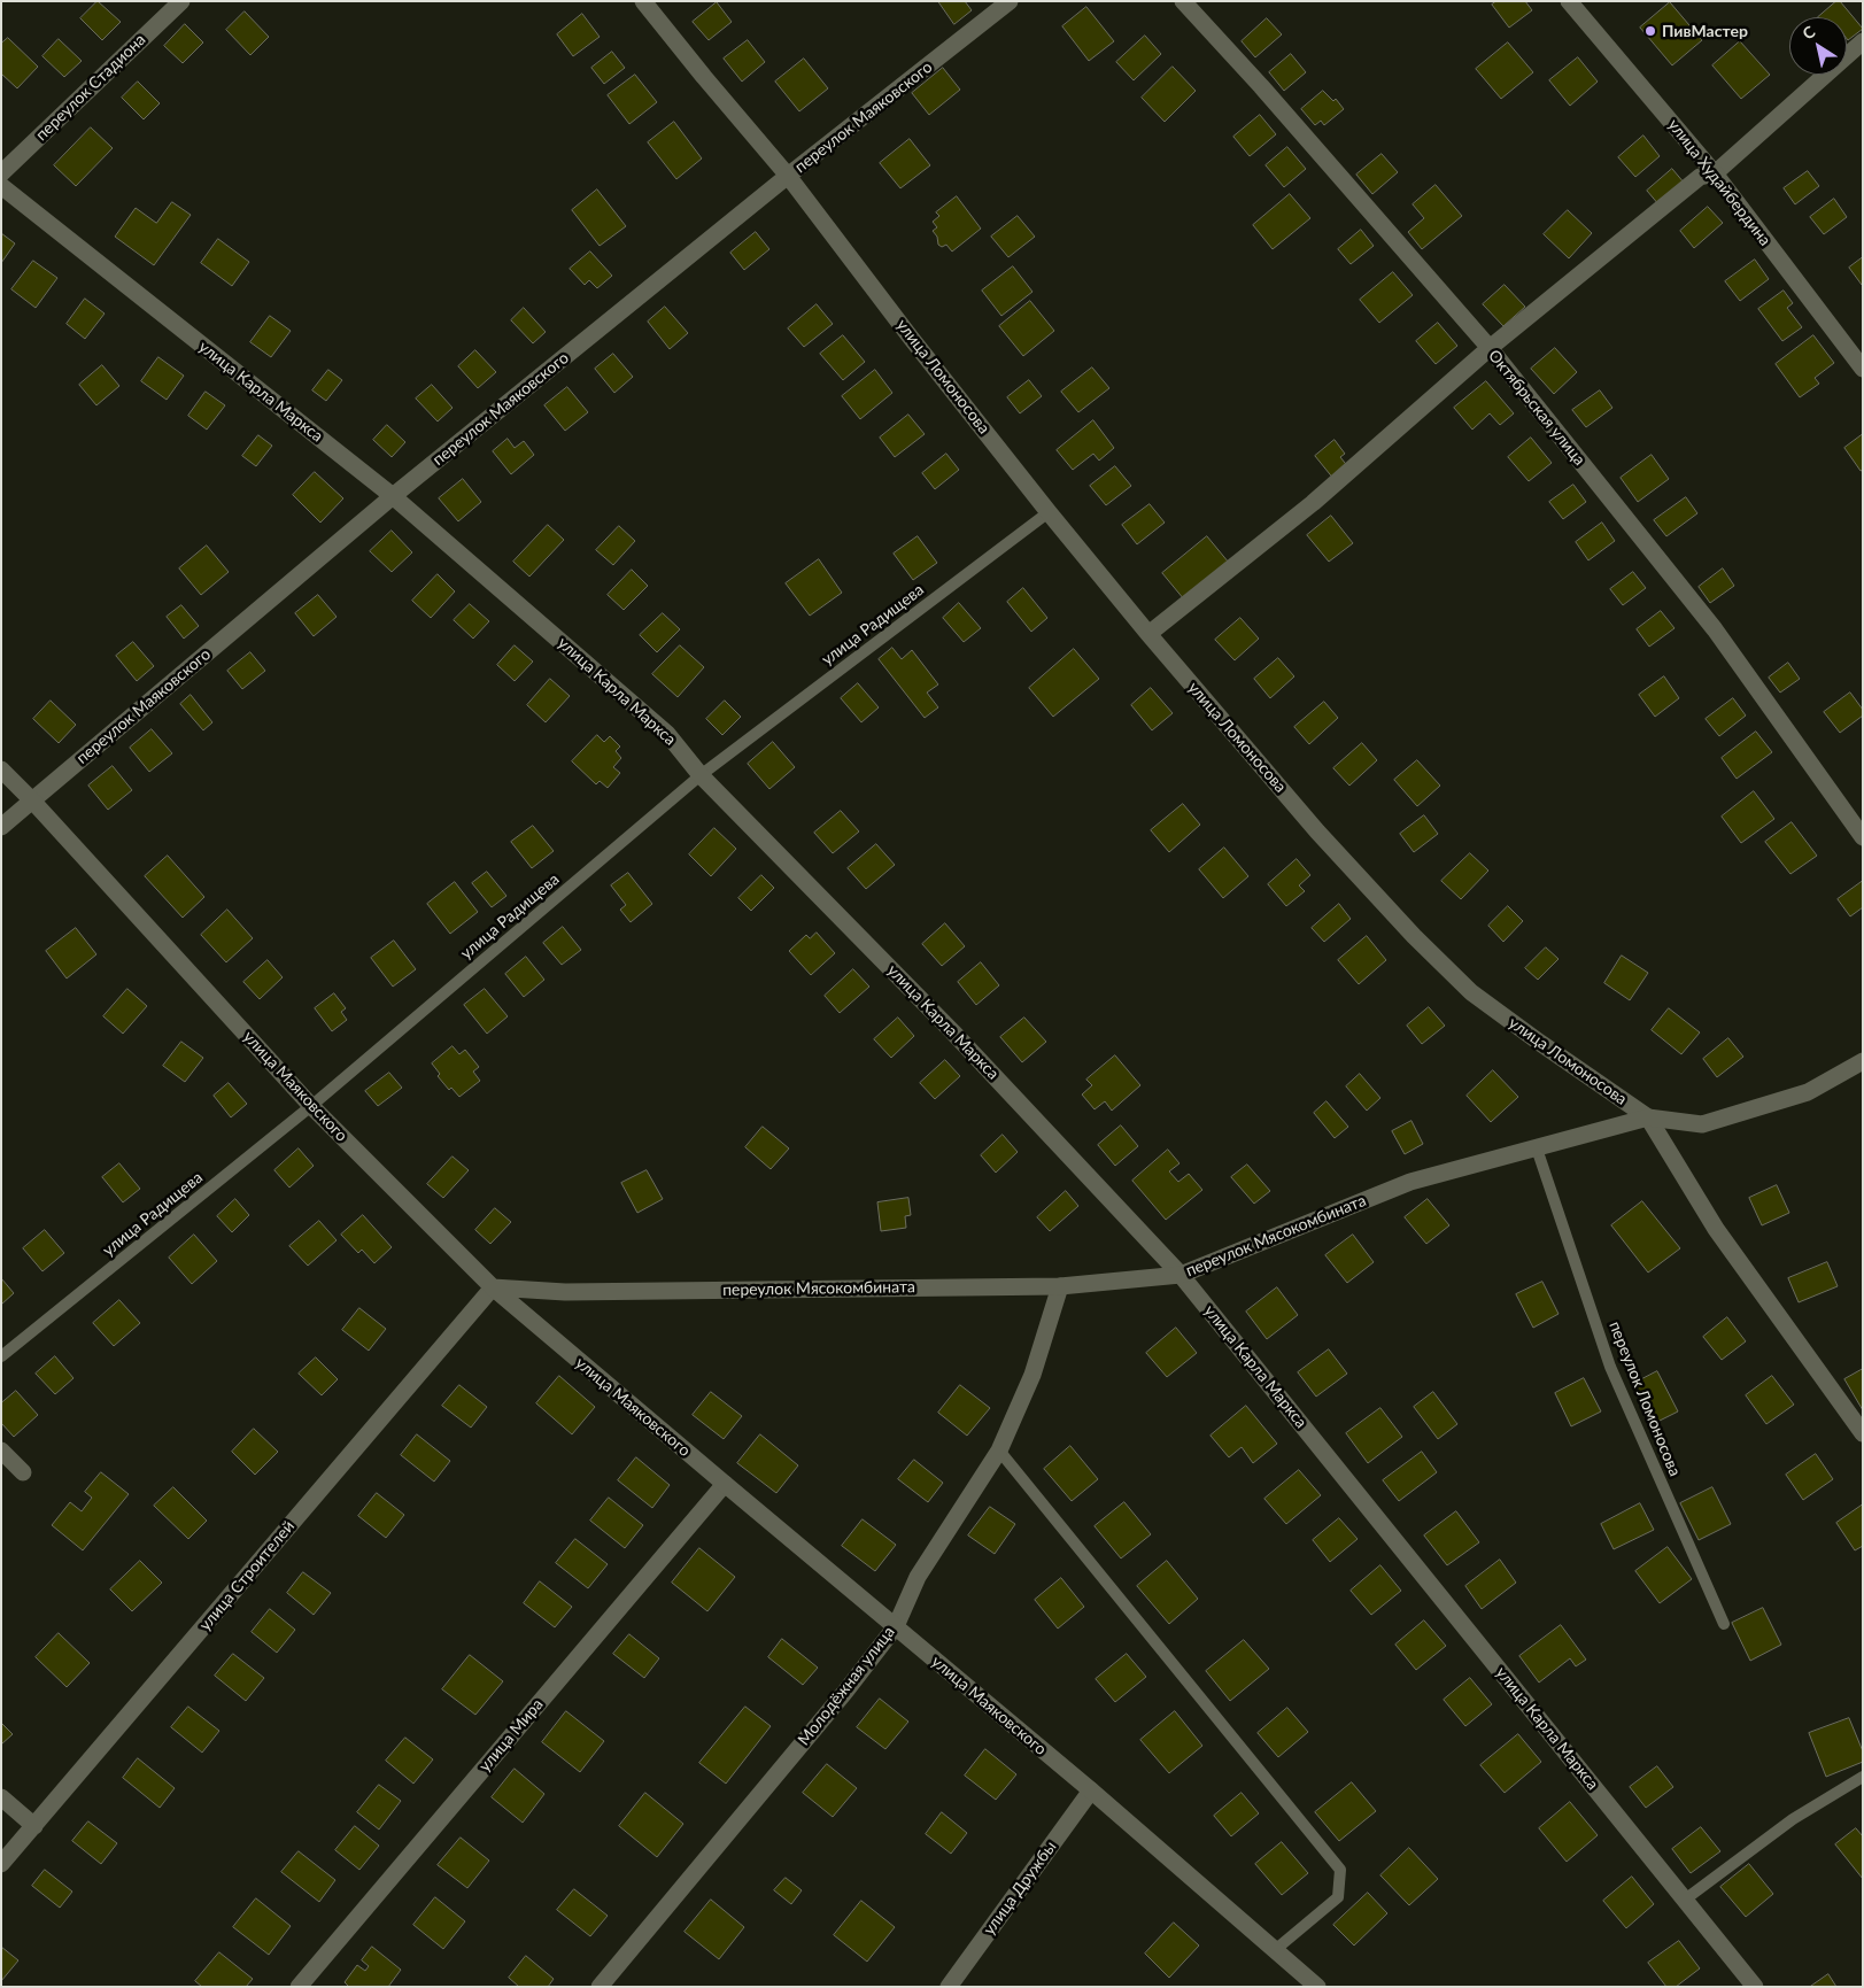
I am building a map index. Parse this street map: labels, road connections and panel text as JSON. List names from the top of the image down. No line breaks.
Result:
{"streets":{"street":["переулок Стадиона","переулок Маяковского","улица Худайбердина","улица Ломоносова","улица Карла Маркса","Октябрьская улица","улица Маяковского","переулок Мясокомбината","улица Строителей","Молодёжная улица","улица Мира","улица Дружбы"],"lane":["улица Радищева","переулок Ломоносова"]},"crossings":[["переулок Маяковского","улица Ломоносова"],["переулок Маяковского","улица Карла Маркса"],["переулок Маяковского","улица Маяковского"],["улица Ломоносова","улица Радищева"],["улица Ломоносова","переулок Мясокомбината"],["улица Карла Маркса","улица Радищева"],["улица Карла Маркса","переулок Мясокомбината"],["улица Радищева","улица Маяковского"],["улица Маяковского","переулок Мясокомбината"],["улица Маяковского","улица Строителей"],["улица Маяковского","Молодёжная улица"],["улица Маяковского","улица Мира"],["улица Маяковского","улица Дружбы"],["переулок Мясокомбината","переулок Ломоносова"],["переулок Мясокомбината","улица Строителей"],["переулок Мясокомбината","Молодёжная улица"]],"places":["ПивМастер"],"north":"top left"}
